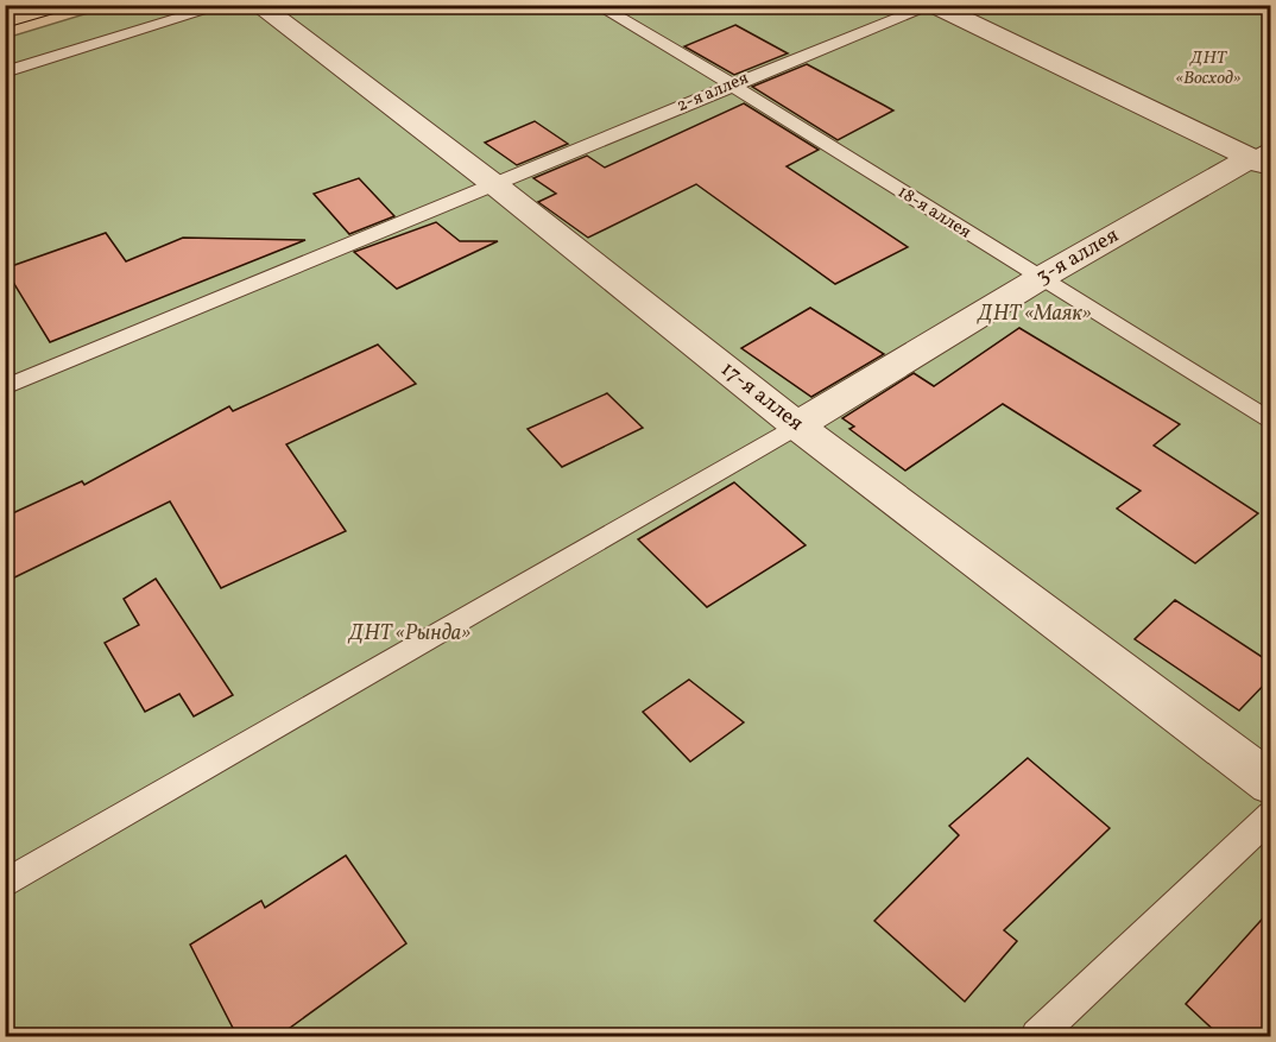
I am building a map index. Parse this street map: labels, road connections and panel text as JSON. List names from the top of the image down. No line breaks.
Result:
{"streets":{"street":["3-я аллея","17-я аллея"],"lane":["2-я аллея","18-я аллея"]},"crossings":[["2-я аллея","18-я аллея"],["2-я аллея","17-я аллея"],["18-я аллея","3-я аллея"],["3-я аллея","17-я аллея"]],"parks":["ДНТ «Восход»","ДНТ «Маяк»","ДНТ «Рында»"]}
